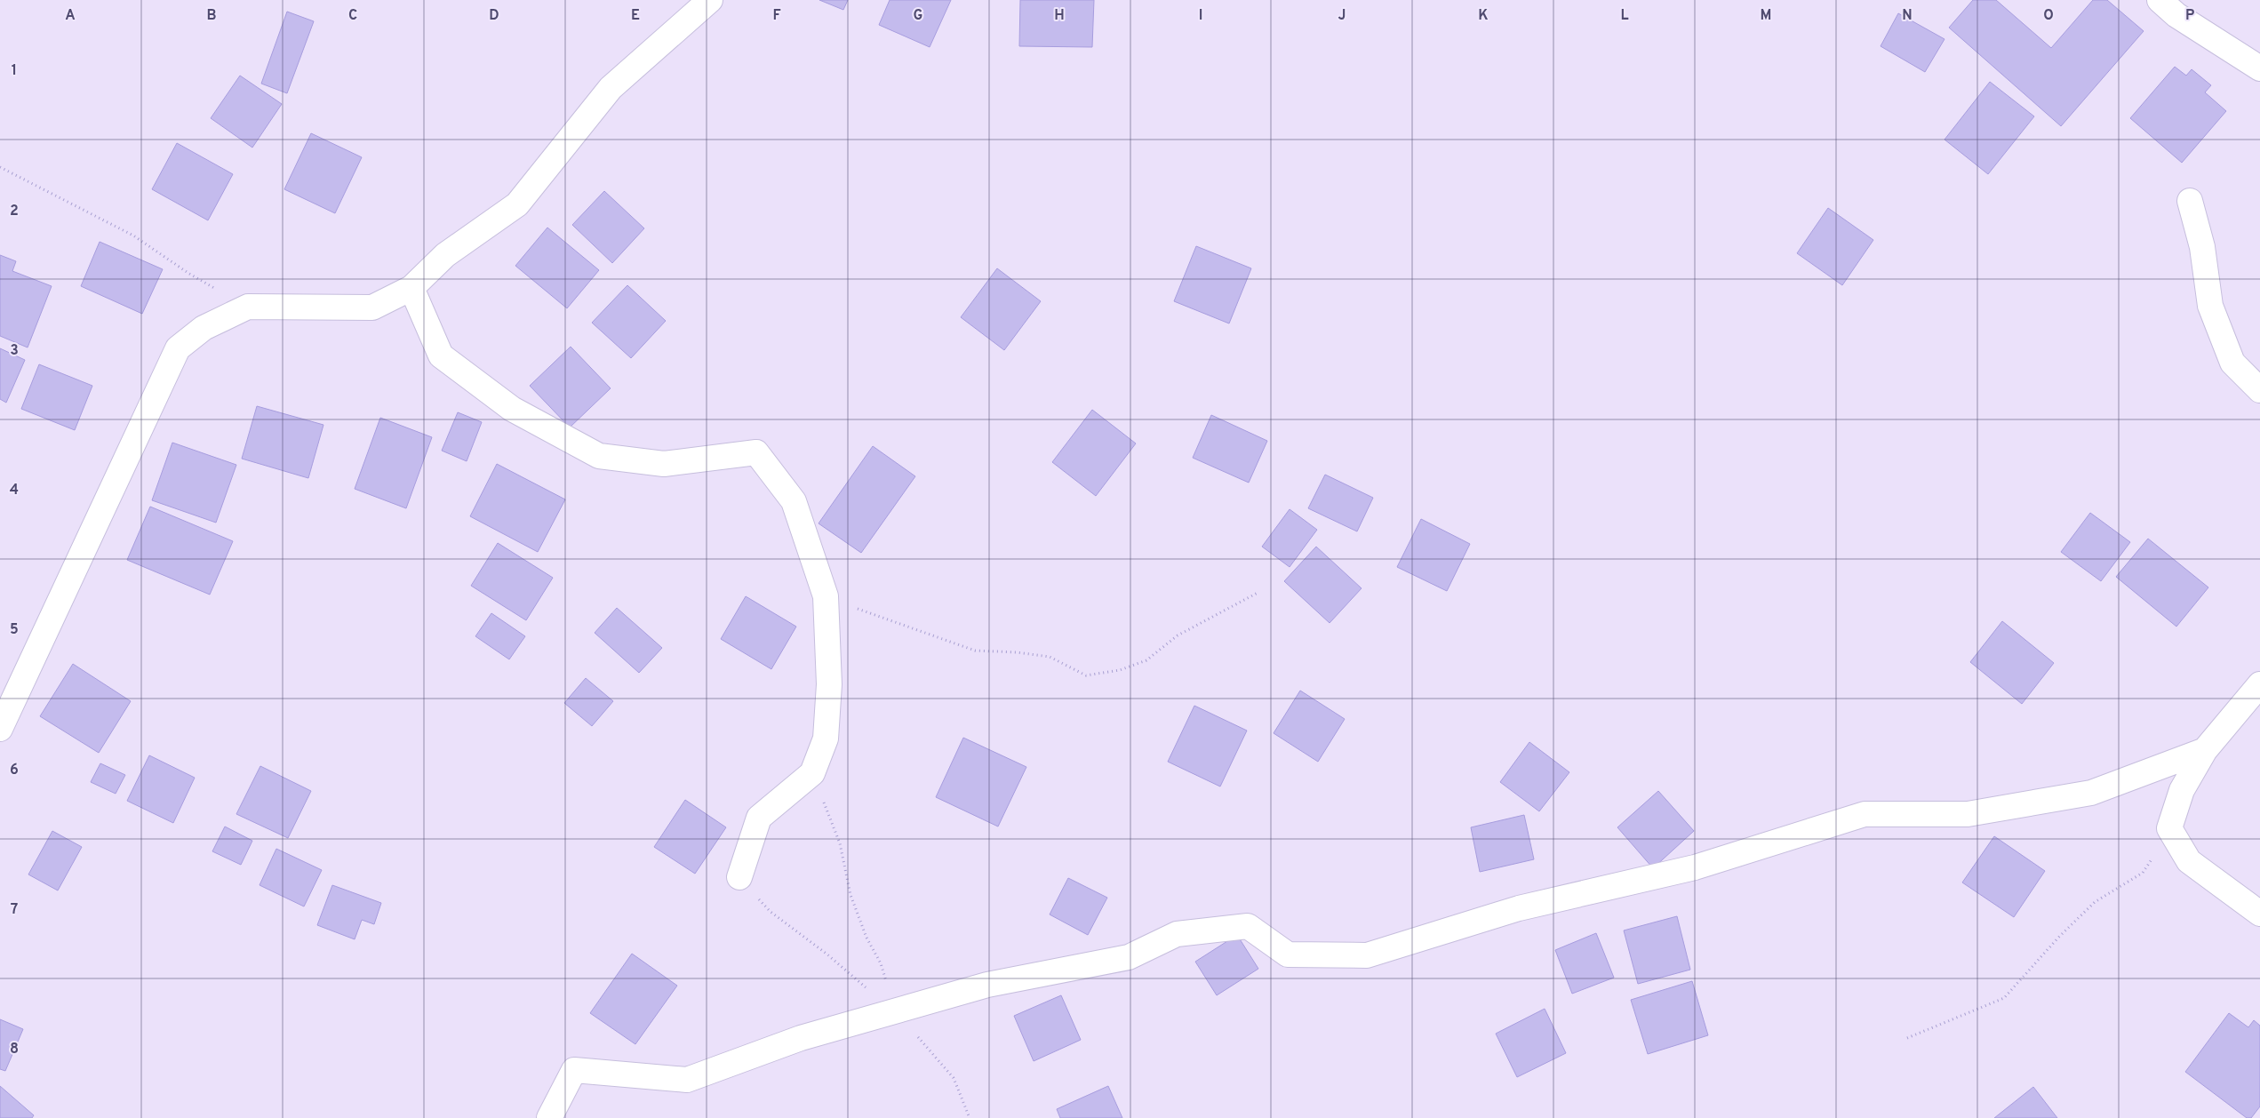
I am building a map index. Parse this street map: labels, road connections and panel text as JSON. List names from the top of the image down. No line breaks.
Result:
{"grid":{"columns":["A","B","C","D","E","F","G","H","I","J","K","L","M","N","O","P"],"rows":["1","2","3","4","5","6","7","8"]}}
